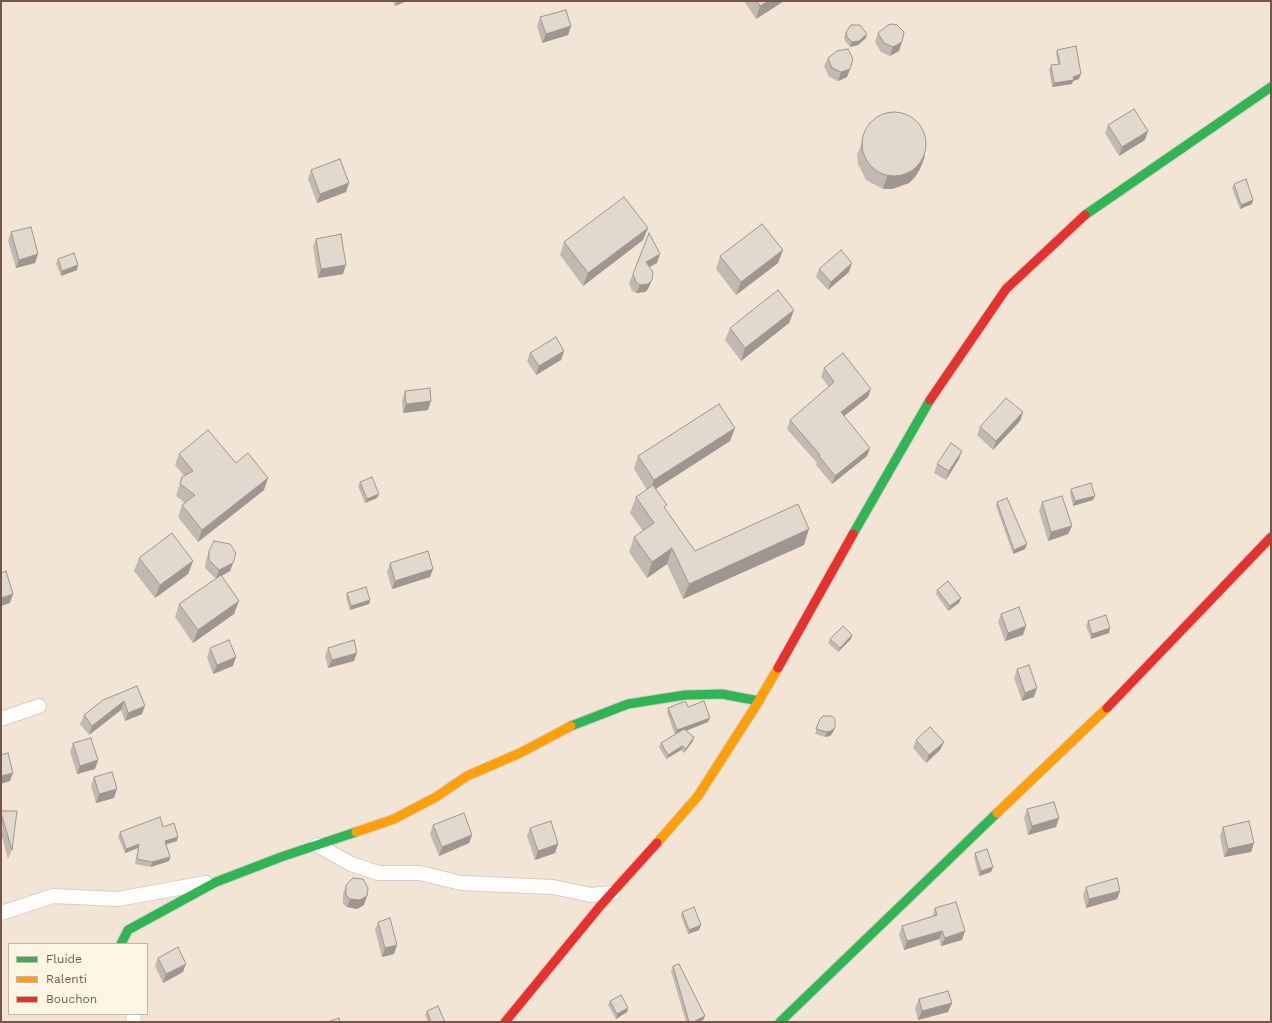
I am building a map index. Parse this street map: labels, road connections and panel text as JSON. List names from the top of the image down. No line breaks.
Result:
{"legend":["Fluide","Ralenti","Bouchon"]}
